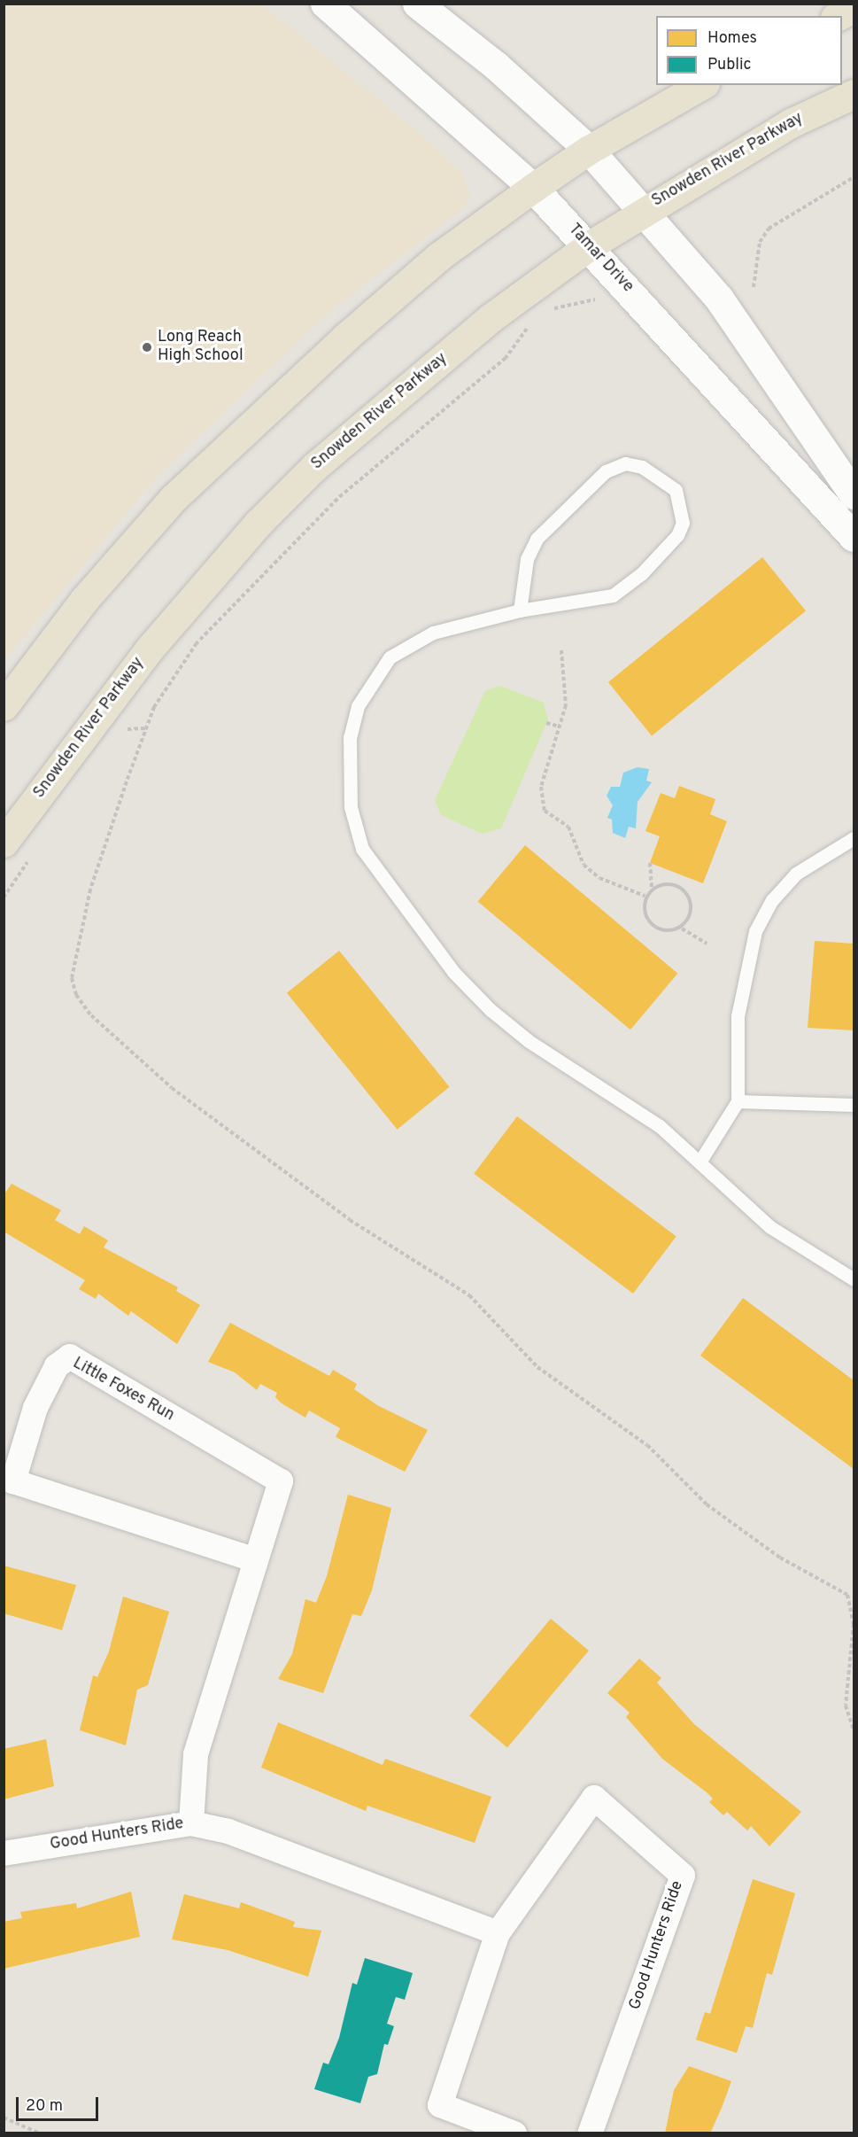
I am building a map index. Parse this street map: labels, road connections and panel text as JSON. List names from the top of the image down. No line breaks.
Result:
{"streets":{"main road":["Snowden River Parkway"],"street":["Tamar Drive","Little Foxes Run","Good Hunters Ride"]},"crossings":[["Snowden River Parkway","Tamar Drive"],["Little Foxes Run","Good Hunters Ride"]],"places":["Long Reach High School"],"legend":["Homes","Public"],"scale_bar":"20 m"}
